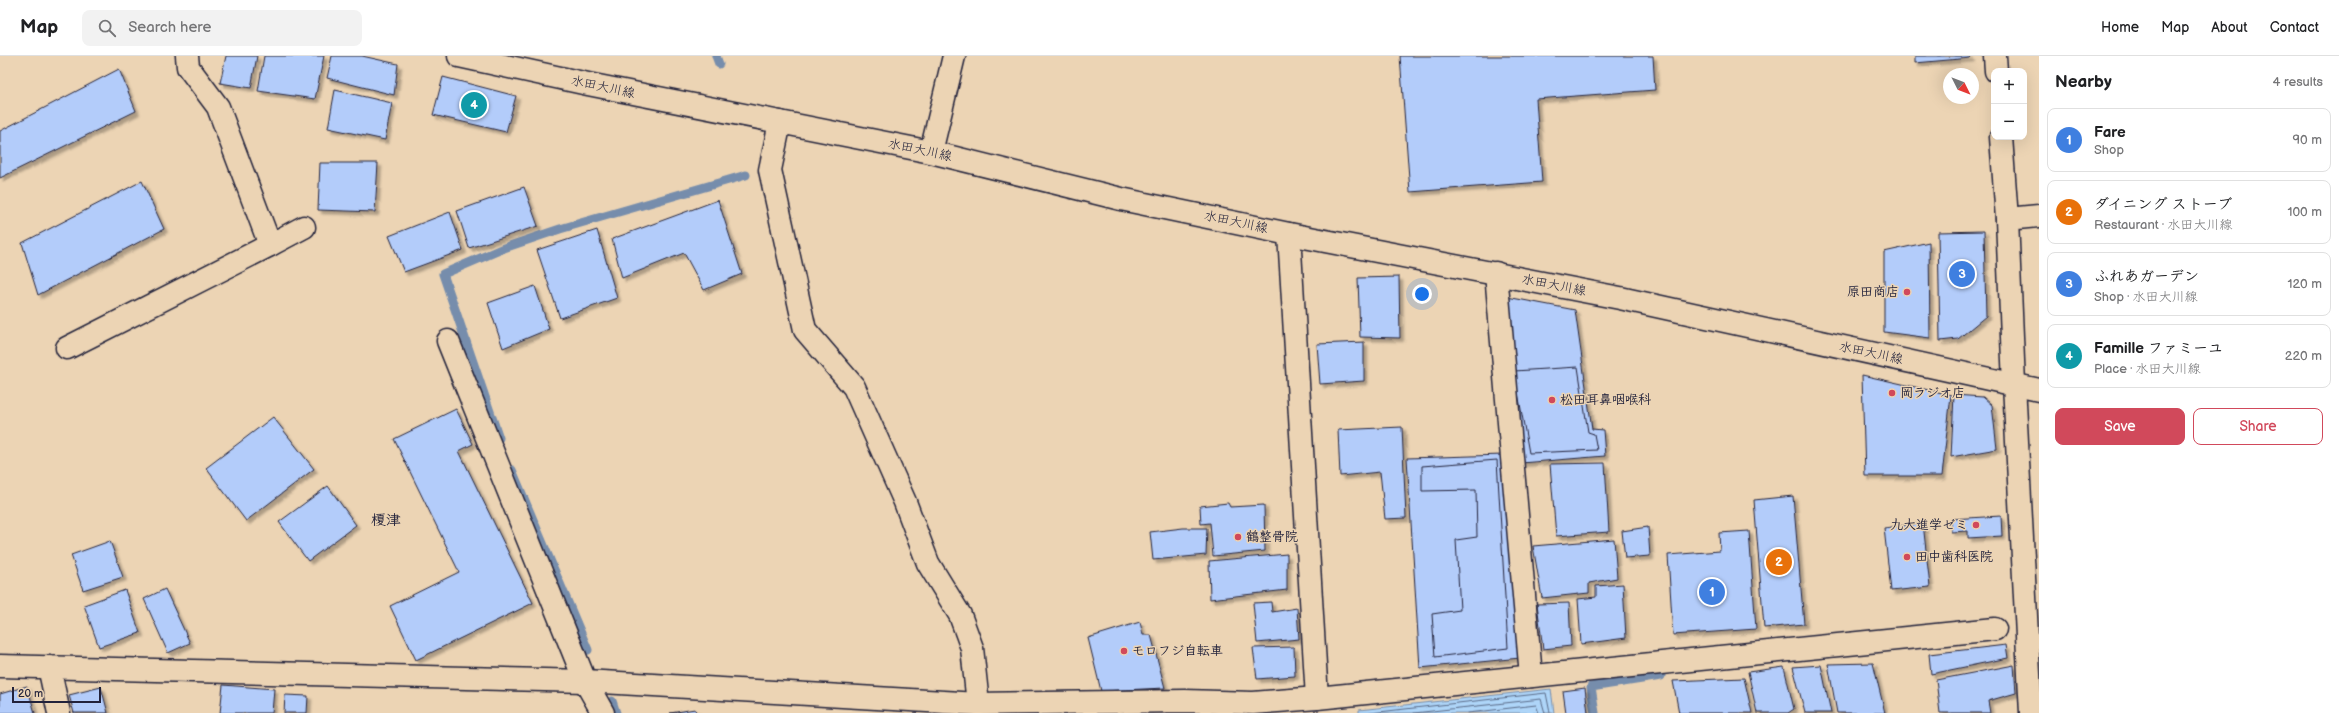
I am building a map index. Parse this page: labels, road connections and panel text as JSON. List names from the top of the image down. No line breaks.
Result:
{"streets":{"street":["水田大川線"]},"districts":["榎津"],"places":["原田商店","岡ラジオ店","松田耳鼻咽喉科","九大進学ゼミ","鶴整骨院","田中歯科医院","モロフジ自転車"],"scale_bar":"20 m","north":"bottom right","page":{"header":"Map","search":"Search here","nav":["Home","Map","About","Contact"],"heading":["Nearby","4 results"],"map_buttons":["+","−"],"pins":["4","3","2","1"],"list":[{"mark":"1","name":"Fare","note":"Shop","value":"90 m"},{"mark":"2","name":"ダイニング ストーブ","note":"Restaurant · 水田大川線","value":"100 m"},{"mark":"3","name":"ふれあガーデン","note":"Shop · 水田大川線","value":"120 m"},{"mark":"4","name":"Famille ファミーユ","note":"Place · 水田大川線","value":"220 m"}],"buttons":["Save","Share"],"scale":"20 m"}}
